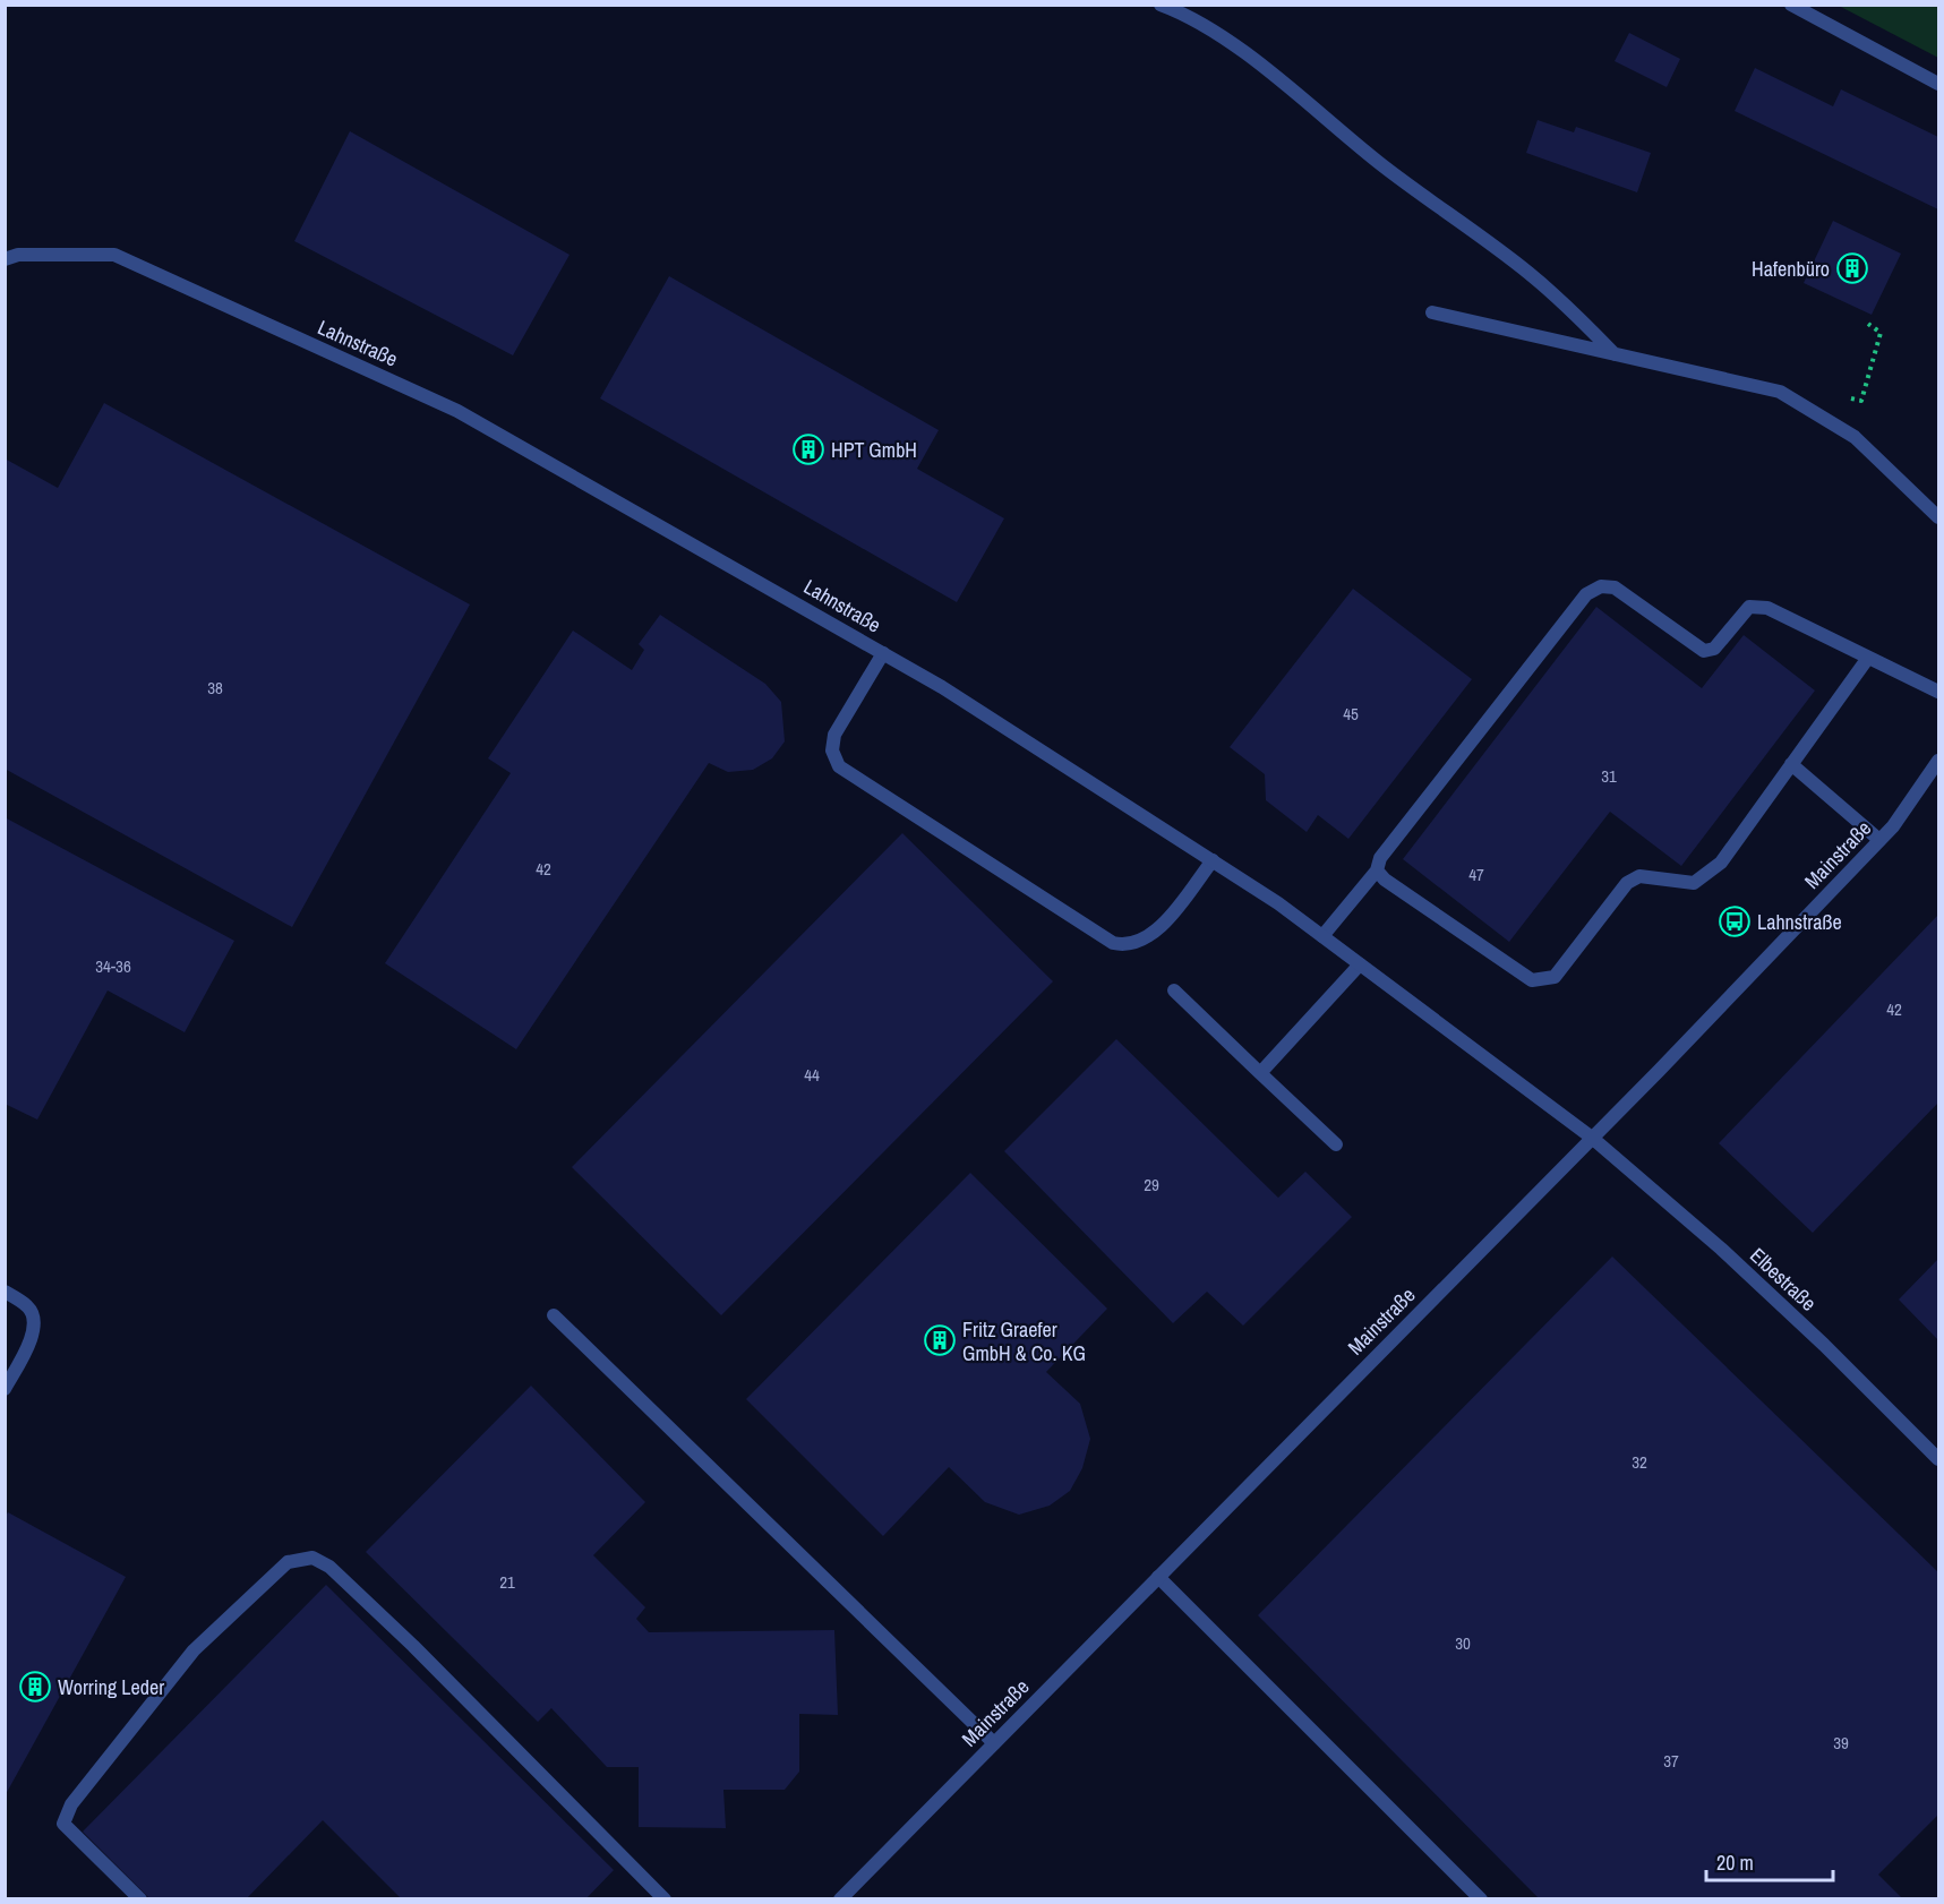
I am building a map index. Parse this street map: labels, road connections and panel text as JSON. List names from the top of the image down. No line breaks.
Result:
{"streets":{"street":["Lahnstraße","Mainstraße","Elbestraße"]},"crossings":[["Lahnstraße","Mainstraße"],["Lahnstraße","Elbestraße"],["Mainstraße","Elbestraße"]],"places":{"building":["Hafenbüro","HPT GmbH","Fritz Graefer GmbH & Co. KG","Worring Leder"],"bus stop":["Lahnstraße"]},"house_numbers":["38","45","31","42","47","34-36","42","44","29","32","21","30","39","37"],"scale_bar":"20 m"}
